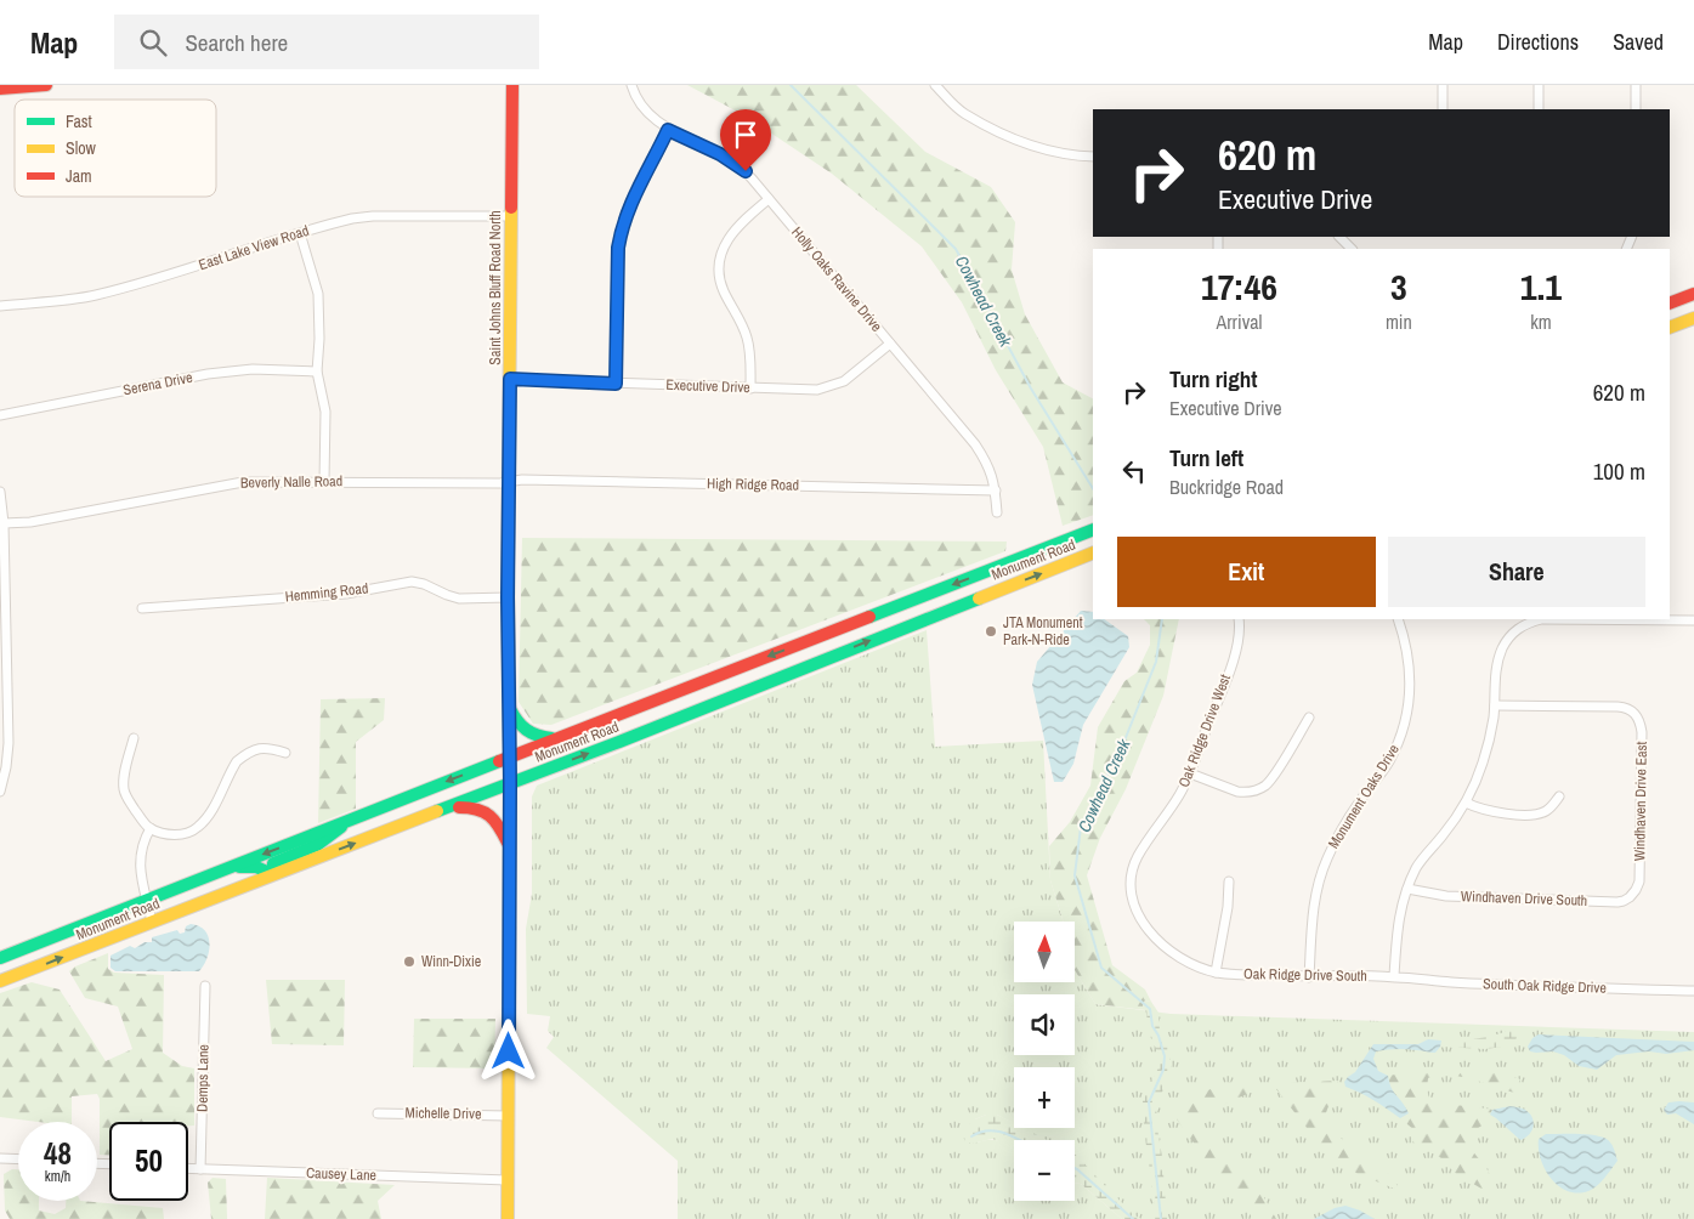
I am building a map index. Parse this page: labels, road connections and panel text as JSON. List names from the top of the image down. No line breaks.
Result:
{"streets":{"main road":["Saint Johns Bluff Road North","Monument Road"],"street":["East Lake View Road","Holly Oaks Ravine Drive","Serena Drive","Executive Drive","Beverly Nalle Road","High Ridge Road","Hemming Road","Oak Ridge Drive West","Monument Oaks Drive","Windhaven Drive East","Windhaven Drive South","Oak Ridge Drive South","South Oak Ridge Drive","Demps Lane","Michelle Drive","Causey Lane"]},"crossings":[["East Lake View Road","Saint Johns Bluff Road North"],["Holly Oaks Ravine Drive","Executive Drive"],["Holly Oaks Ravine Drive","High Ridge Road"],["Saint Johns Bluff Road North","Executive Drive"],["Saint Johns Bluff Road North","Beverly Nalle Road"],["Saint Johns Bluff Road North","High Ridge Road"],["Saint Johns Bluff Road North","Monument Road"],["Saint Johns Bluff Road North","Hemming Road"],["Saint Johns Bluff Road North","Michelle Drive"],["Saint Johns Bluff Road North","Causey Lane"],["Beverly Nalle Road","High Ridge Road"],["Oak Ridge Drive West","Oak Ridge Drive South"],["Monument Oaks Drive","Oak Ridge Drive South"],["Windhaven Drive East","Windhaven Drive South"],["Oak Ridge Drive South","South Oak Ridge Drive"],["Demps Lane","Causey Lane"]],"water":["Cowhead Creek"],"places":["JTA Monument Park-N-Ride","Winn-Dixie"],"legend":["Fast","Slow","Jam"],"north":"top","page":{"header":"Map","search":"Search here","nav":["Map","Directions","Saved"],"turn":["620 m","Executive Drive"],"eta":["17:46","Arrival","3","min","1.1","km"],"list":[{"name":"Turn right","note":"Executive Drive","value":"620 m"},{"name":"Turn left","note":"Buckridge Road","value":"100 m"}],"buttons":["Exit","Share"],"map_buttons":["+","−"],"speed":"48 km/h","limit":"50"}}
